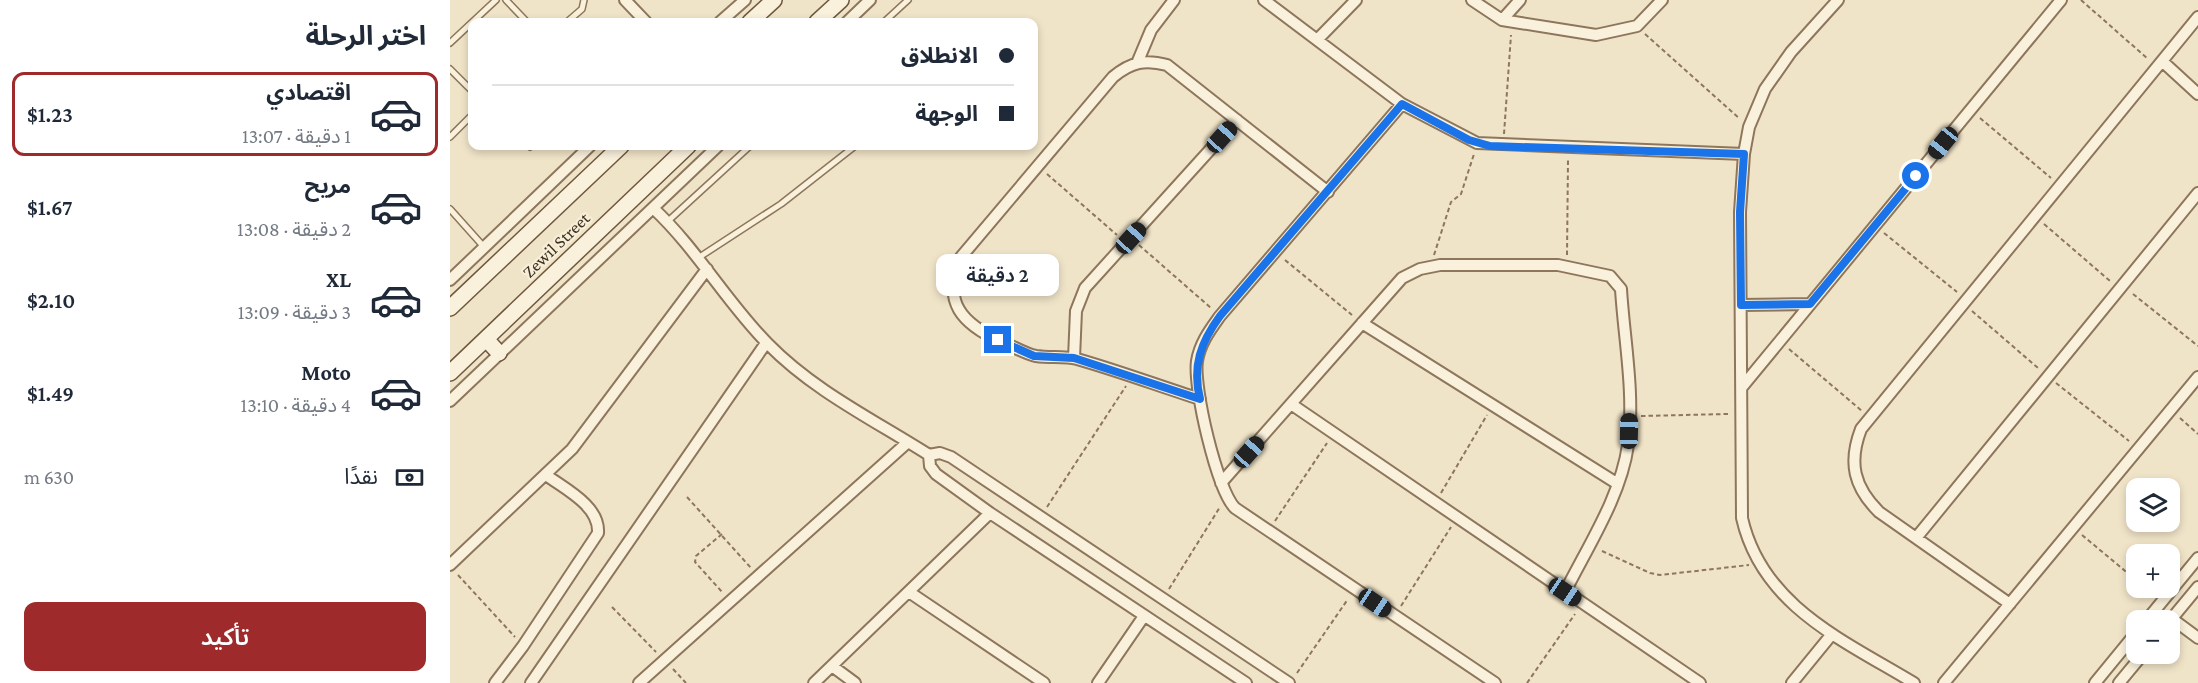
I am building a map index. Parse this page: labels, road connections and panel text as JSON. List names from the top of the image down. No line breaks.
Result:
{"streets":{"main road":["Zewil Street"]},"page":{"heading":"اختر الرحلة","banner":["الانطلاق","الوجهة"],"list":[{"name":"اقتصادي","note":"1 دقيقة · 13:07","value":"$1.23"},{"name":"مريح","note":"2 دقيقة · 13:08","value":"$1.67"},{"name":"XL","note":"3 دقيقة · 13:09","value":"$2.10"},{"name":"Moto","note":"4 دقيقة · 13:10","value":"$1.49"}],"bubble":"2 دقيقة","pay":["نقدًا","630 m"],"map_buttons":["+","−"],"buttons":"تأكيد"}}
